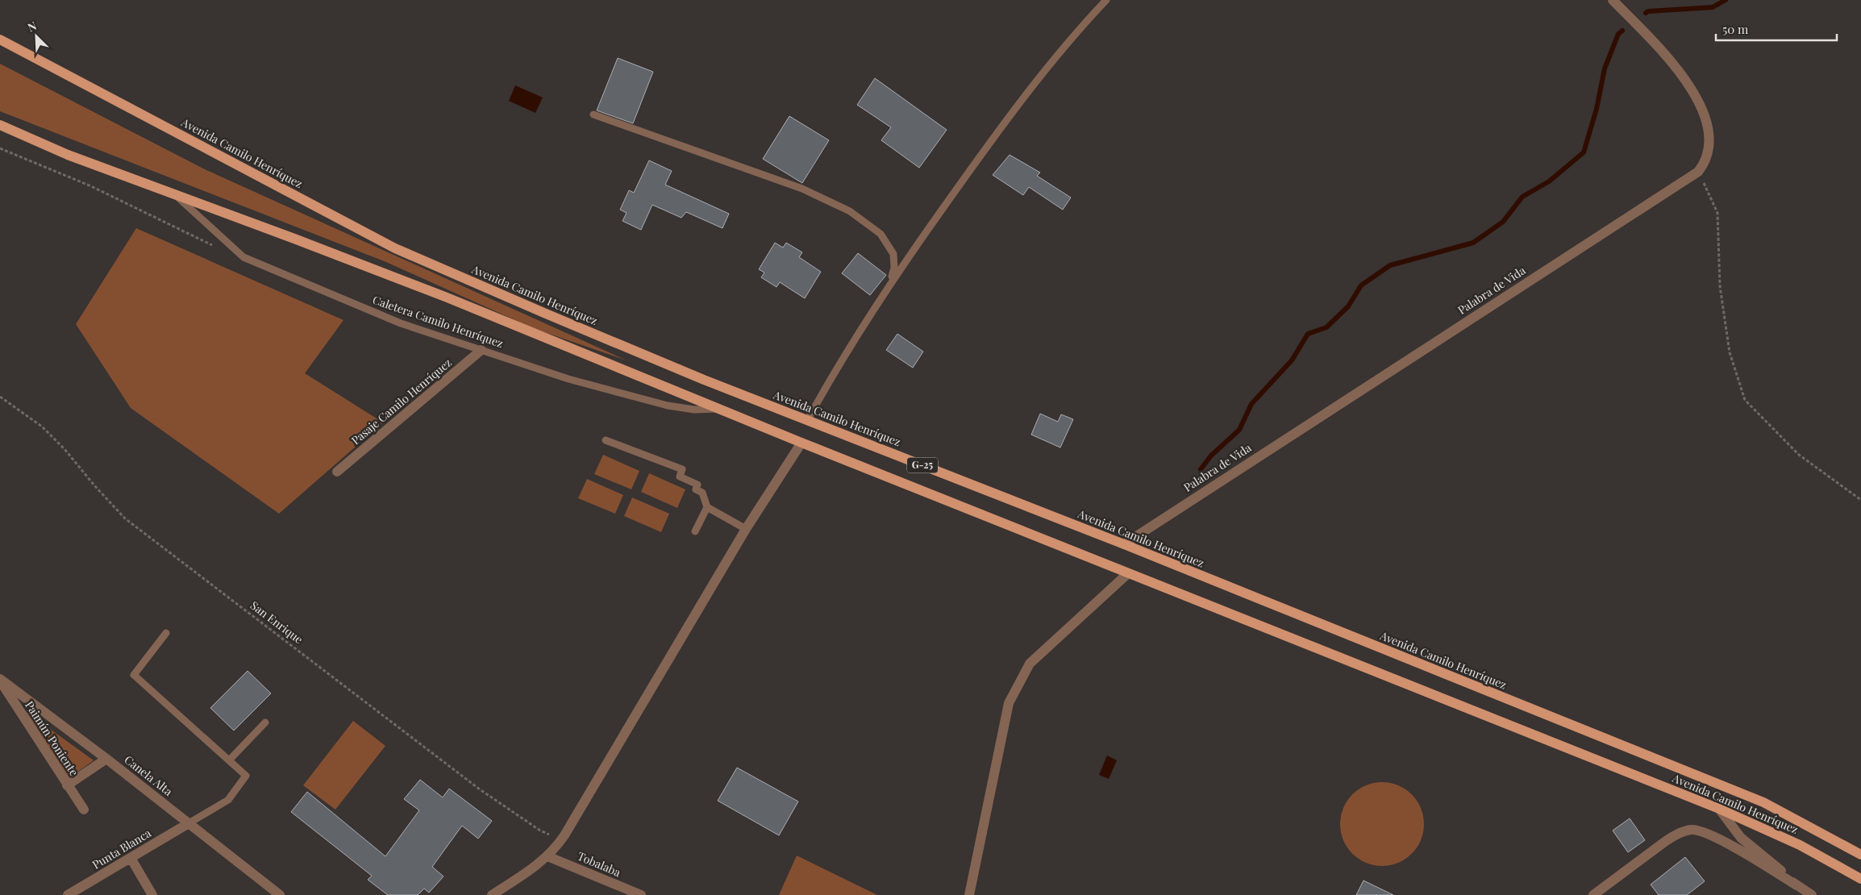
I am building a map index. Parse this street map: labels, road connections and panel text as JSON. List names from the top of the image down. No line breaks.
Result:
{"streets":{"main road":["Avenida Camilo Henríquez","G-25"],"street":["Palabra de Vida","Pasaje Camilo Henríquez","Paimún Poniente","Canela Alta","Punta Blanca","Tobalaba"],"lane":["Caletera Camilo Henríquez"],"path":["San Enrique"]},"crossings":[["Avenida Camilo Henríquez","Palabra de Vida"],["Avenida Camilo Henríquez","Caletera Camilo Henríquez"],["Caletera Camilo Henríquez","Pasaje Camilo Henríquez"],["Paimún Poniente","Canela Alta"],["Canela Alta","Punta Blanca"]],"scale_bar":"50 m","north":"top left"}
